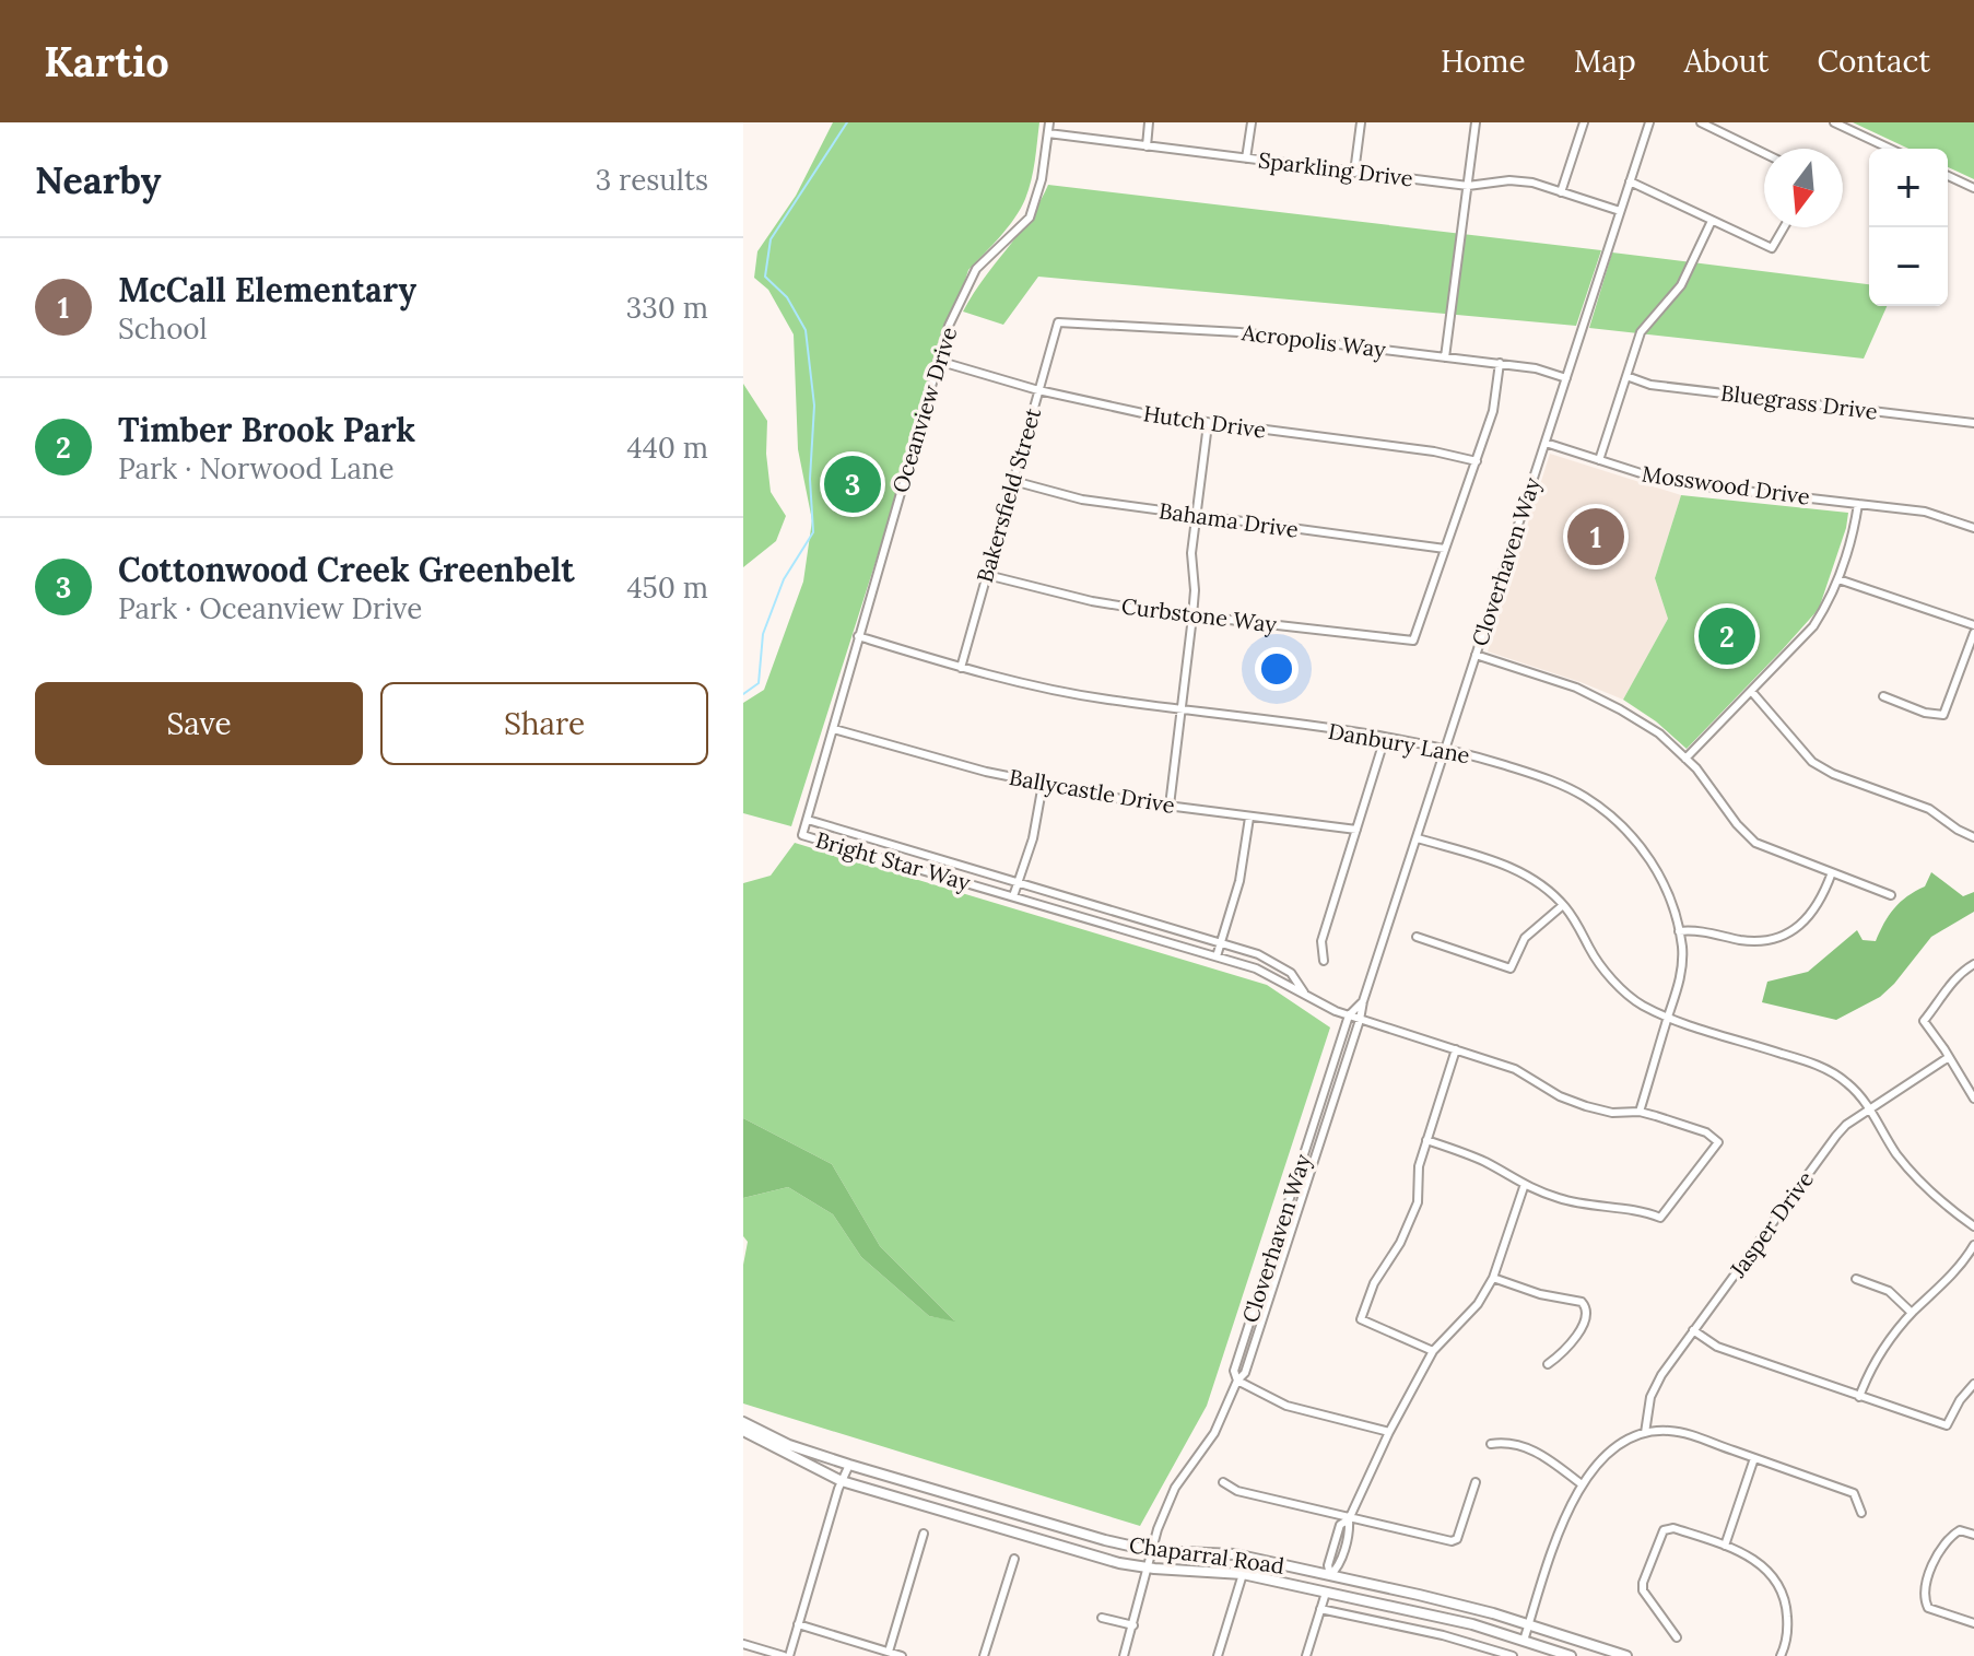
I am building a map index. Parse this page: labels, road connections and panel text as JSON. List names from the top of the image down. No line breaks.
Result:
{"streets":{"main road":["Chaparral Road"],"street":["Sparkling Drive","Acropolis Way","Bluegrass Drive","Oceanview Drive","Hutch Drive","Mosswood Drive","Bakersfield Street","Bahama Drive","Cloverhaven Way","Curbstone Way","Danbury Lane","Ballycastle Drive","Bright Star Way","Jasper Drive"]},"crossings":[["Sparkling Drive","Oceanview Drive"],["Sparkling Drive","Cloverhaven Way"],["Acropolis Way","Bakersfield Street"],["Acropolis Way","Cloverhaven Way"],["Oceanview Drive","Hutch Drive"],["Oceanview Drive","Danbury Lane"],["Oceanview Drive","Ballycastle Drive"],["Oceanview Drive","Bright Star Way"],["Hutch Drive","Bakersfield Street"],["Mosswood Drive","Cloverhaven Way"],["Bakersfield Street","Bahama Drive"],["Bakersfield Street","Curbstone Way"],["Bakersfield Street","Danbury Lane"],["Bahama Drive","Curbstone Way"],["Cloverhaven Way","Danbury Lane"],["Cloverhaven Way","Bright Star Way"],["Cloverhaven Way","Chaparral Road"],["Danbury Lane","Bright Star Way"]],"north":"bottom","page":{"header":"Kartio","nav":["Home","Map","About","Contact"],"heading":["Nearby","3 results"],"map_buttons":["+","−"],"list":[{"mark":"1","name":"McCall Elementary","note":"School","value":"330 m"},{"mark":"2","name":"Timber Brook Park","note":"Park · Norwood Lane","value":"440 m"},{"mark":"3","name":"Cottonwood Creek Greenbelt","note":"Park · Oceanview Drive","value":"450 m"}],"pins":["3","1","2"],"buttons":["Save","Share"]}}
